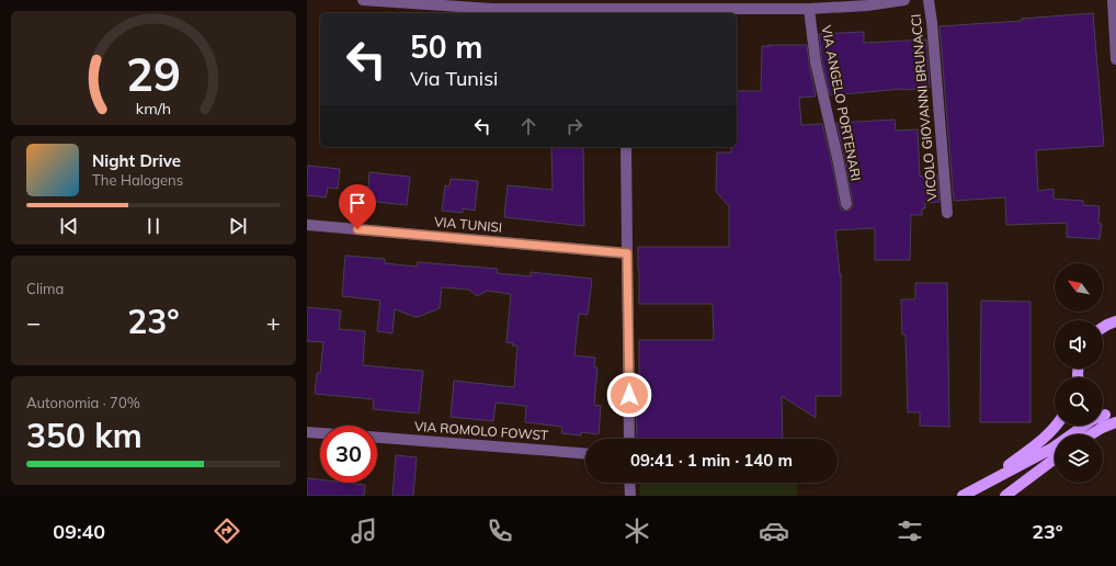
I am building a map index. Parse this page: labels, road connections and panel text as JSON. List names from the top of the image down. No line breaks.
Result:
{"streets":{"street":["VIA ANGELO PORTENARI","VICOLO GIOVANNI BRUNACCI","VIA TUNISI","VIA ROMOLO FOWST"]},"north":"top left","page":{"turn":["50 m","Via Tunisi"],"song":["Night Drive","The Halogens"],"tile":["Clima",["Autonomia · 70%","350 km"]],"heat":["−","23°","+"],"limit":"30","trip":"09:41 · 1 min · 140 m","tabs":["09:40","23°"],"gauge":["29","km/h"]}}
